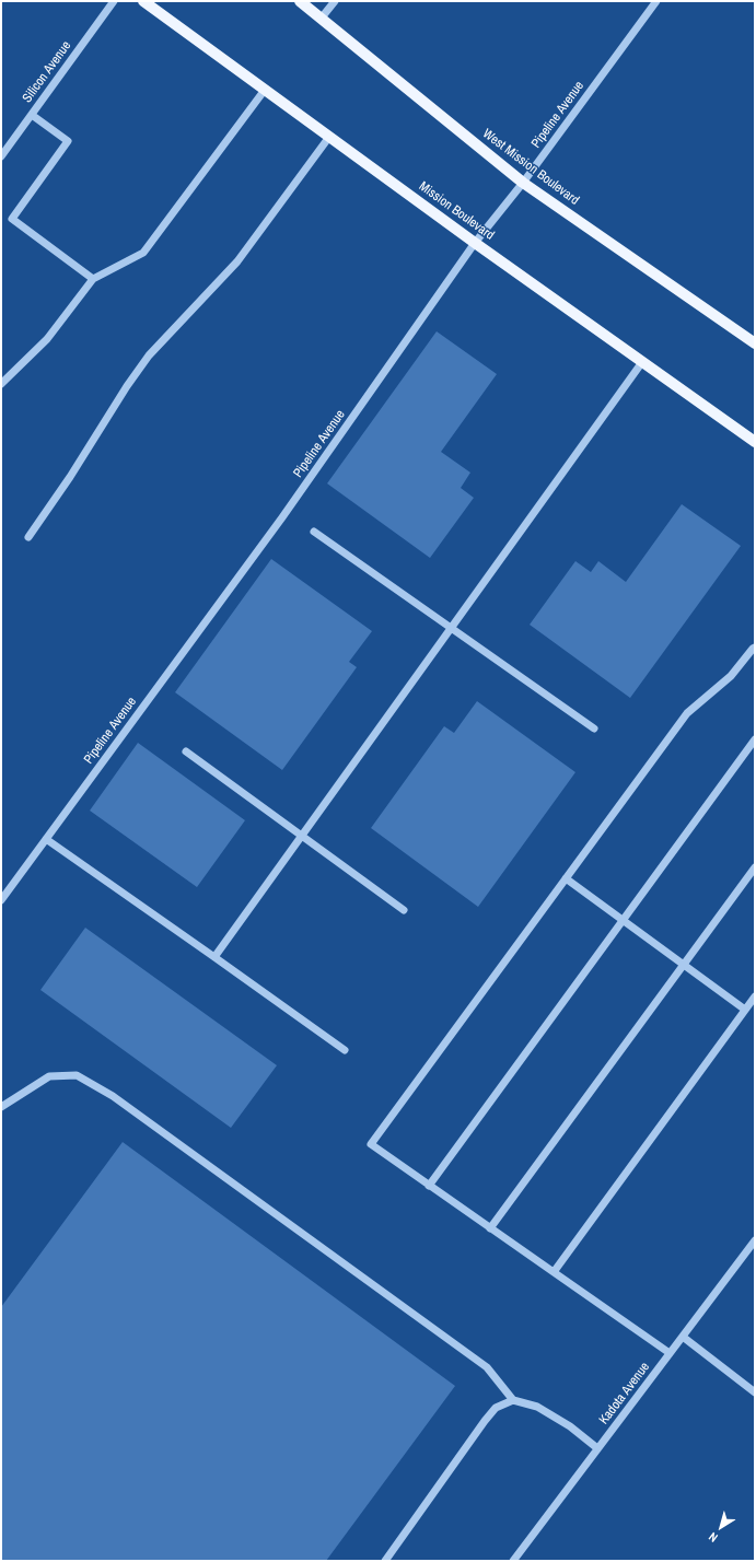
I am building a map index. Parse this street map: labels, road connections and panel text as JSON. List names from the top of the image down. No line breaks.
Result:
{"streets":{"main road":["West Mission Boulevard","Mission Boulevard"],"street":["Silicon Avenue","Pipeline Avenue","Kadota Avenue"]},"crossings":[["Pipeline Avenue","West Mission Boulevard"],["Pipeline Avenue","Mission Boulevard"]],"north":"bottom left"}
